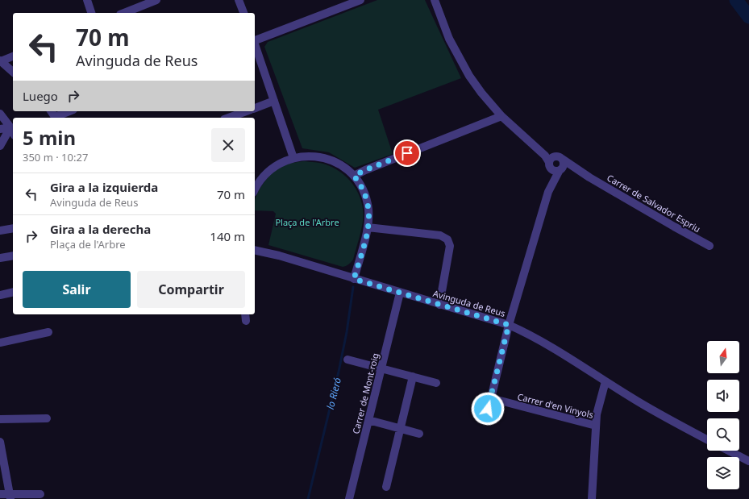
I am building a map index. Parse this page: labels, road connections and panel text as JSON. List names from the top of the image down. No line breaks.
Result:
{"streets":{"street":["Carrer de Salvador Espriu","Avinguda de Reus","Carrer de Mont-roig","Carrer d'en Vinyols"]},"crossings":[["Avinguda de Reus","Carrer de Mont-roig"]],"water":["lo Rieró"],"parks":["Plaça de l'Arbre"],"north":"top","page":{"turn":["70 m","Avinguda de Reus"],"then":"Luego","heading":["5 min","350 m · 10:27"],"list":[{"name":"Gira a la izquierda","note":"Avinguda de Reus","value":"70 m"},{"name":"Gira a la derecha","note":"Plaça de l'Arbre","value":"140 m"}],"buttons":["Salir","Compartir"]}}
